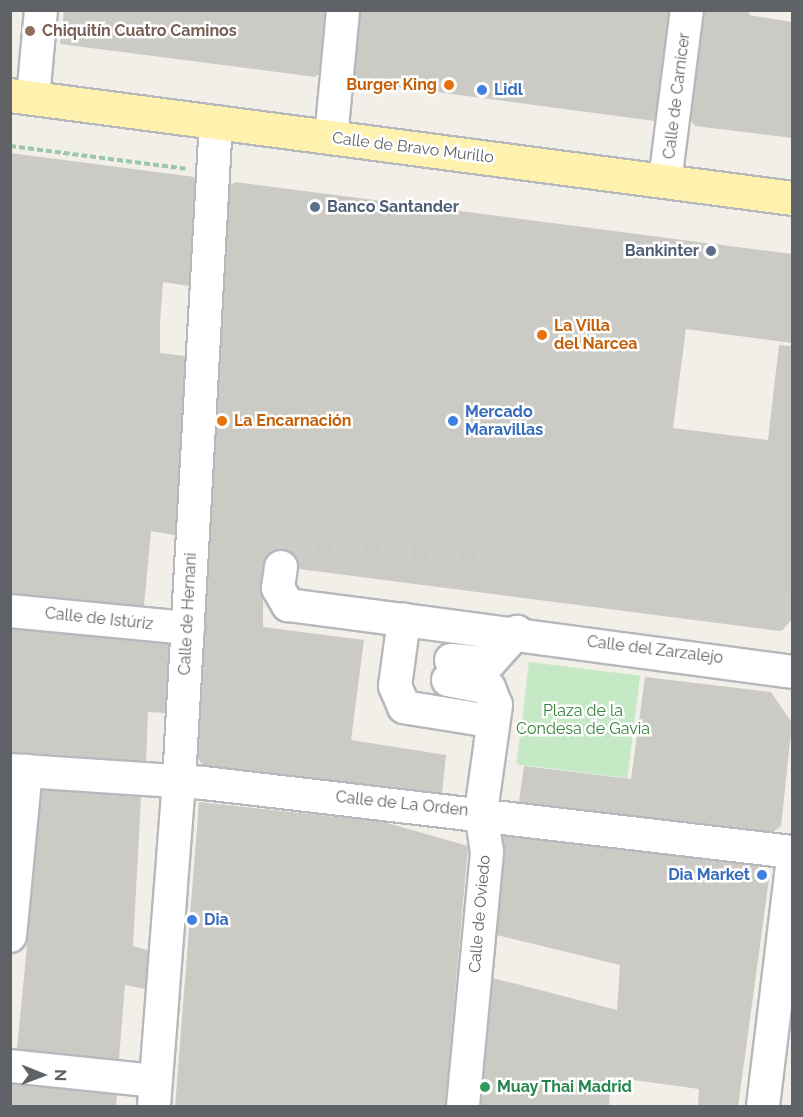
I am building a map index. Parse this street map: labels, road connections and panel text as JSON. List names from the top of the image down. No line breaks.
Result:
{"streets":{"main road":["Calle de Bravo Murillo"],"street":["Calle de Carnicer","Calle de Hernani","Calle de Istúriz","Calle del Zarzalejo","Calle de La Orden","Calle de Oviedo"]},"crossings":[["Calle de Carnicer","Calle de Bravo Murillo"],["Calle de Bravo Murillo","Calle de Hernani"],["Calle de Hernani","Calle de Istúriz"],["Calle de Hernani","Calle de La Orden"],["Calle del Zarzalejo","Calle de Oviedo"],["Calle de La Orden","Calle de Oviedo"]],"parks":["Plaza de la Condesa de Gavia"],"places":["Chiquitín Cuatro Caminos","Burger King","Lidl","Banco Santander","Bankinter","La Villa del Narcea","La Encarnación","Mercado Maravillas","Dia Market","Dia","Muay Thai Madrid"],"north":"right"}
